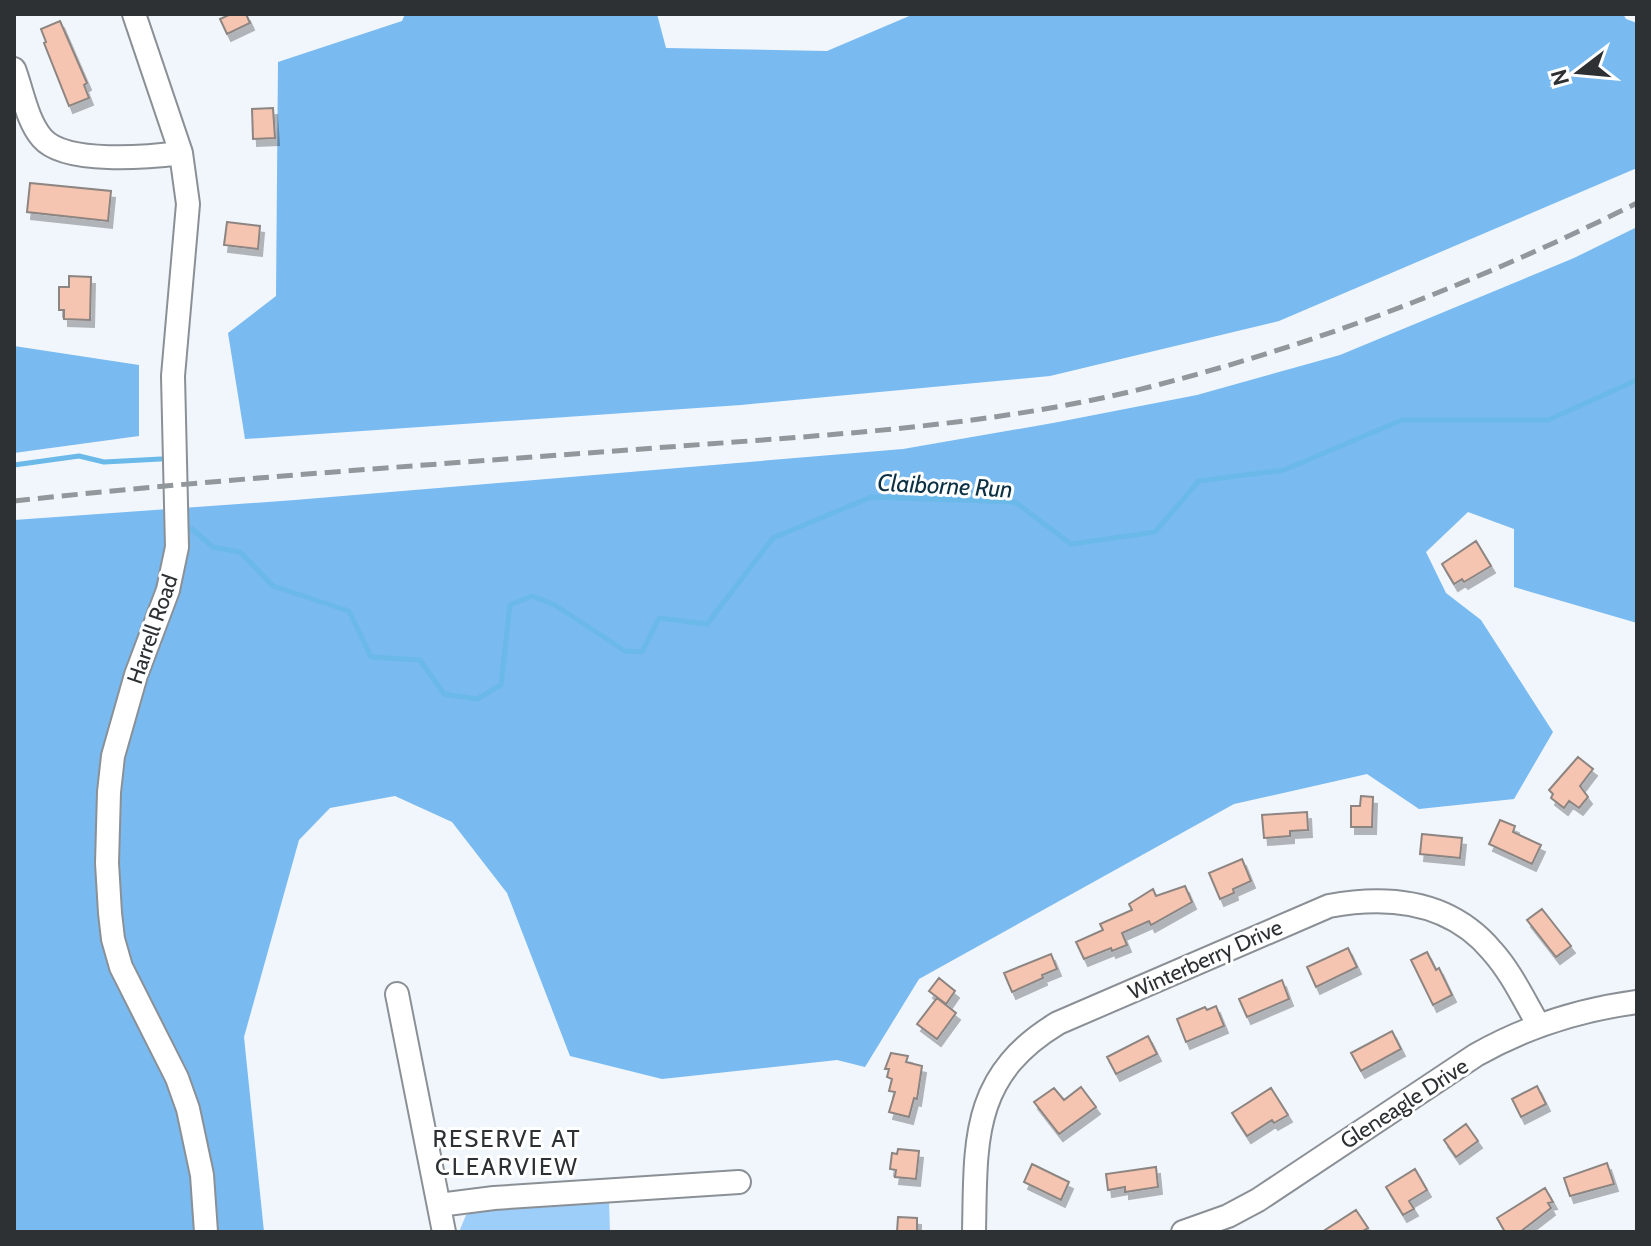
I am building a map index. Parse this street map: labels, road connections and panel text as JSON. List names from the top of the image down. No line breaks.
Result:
{"streets":{"street":["Harrell Road","Winterberry Drive","Gleneagle Drive"]},"crossings":[["Winterberry Drive","Gleneagle Drive"]],"districts":["RESERVE AT CLEARVIEW"],"water":["Claiborne Run"],"north":"left"}
